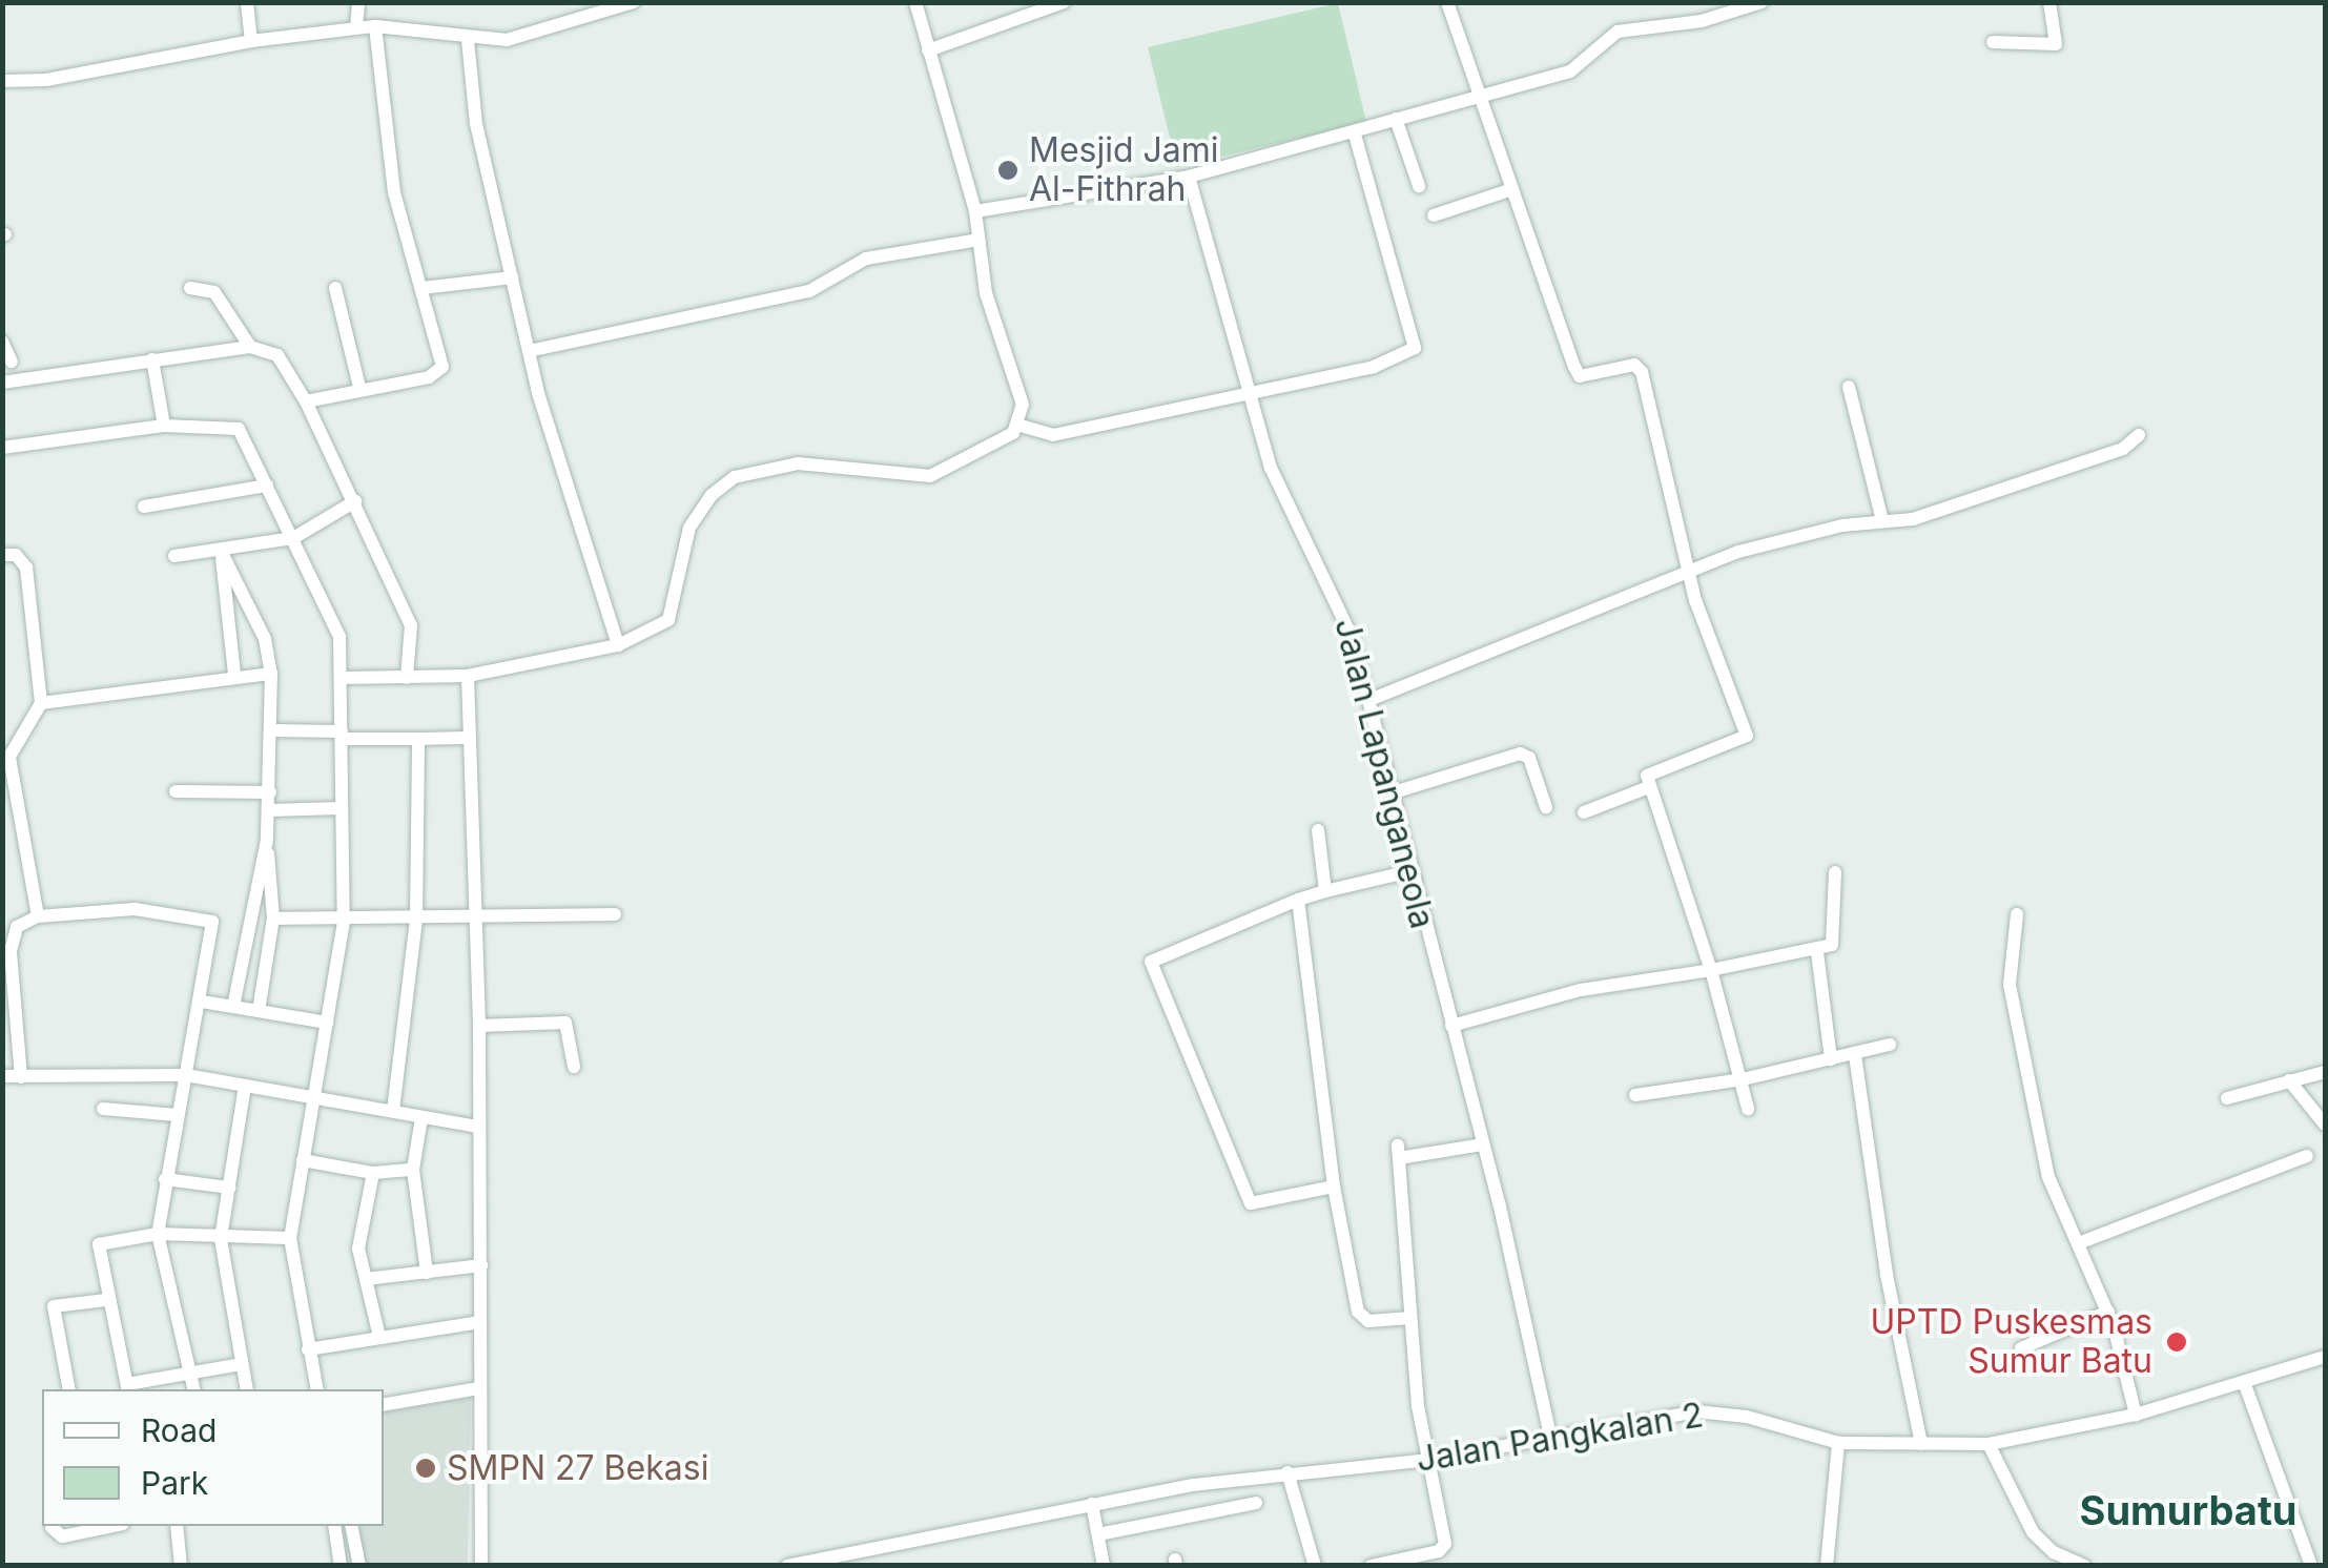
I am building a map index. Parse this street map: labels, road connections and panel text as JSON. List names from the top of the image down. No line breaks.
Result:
{"streets":{"street":["Jalan Lapanganeola","Jalan Pangkalan 2"]},"crossings":[["Jalan Lapanganeola","Jalan Pangkalan 2"]],"districts":["Sumurbatu"],"places":["Mesjid Jami Al-Fithrah","UPTD Puskesmas Sumur Batu","SMPN 27 Bekasi"],"legend":["Road","Park"]}
